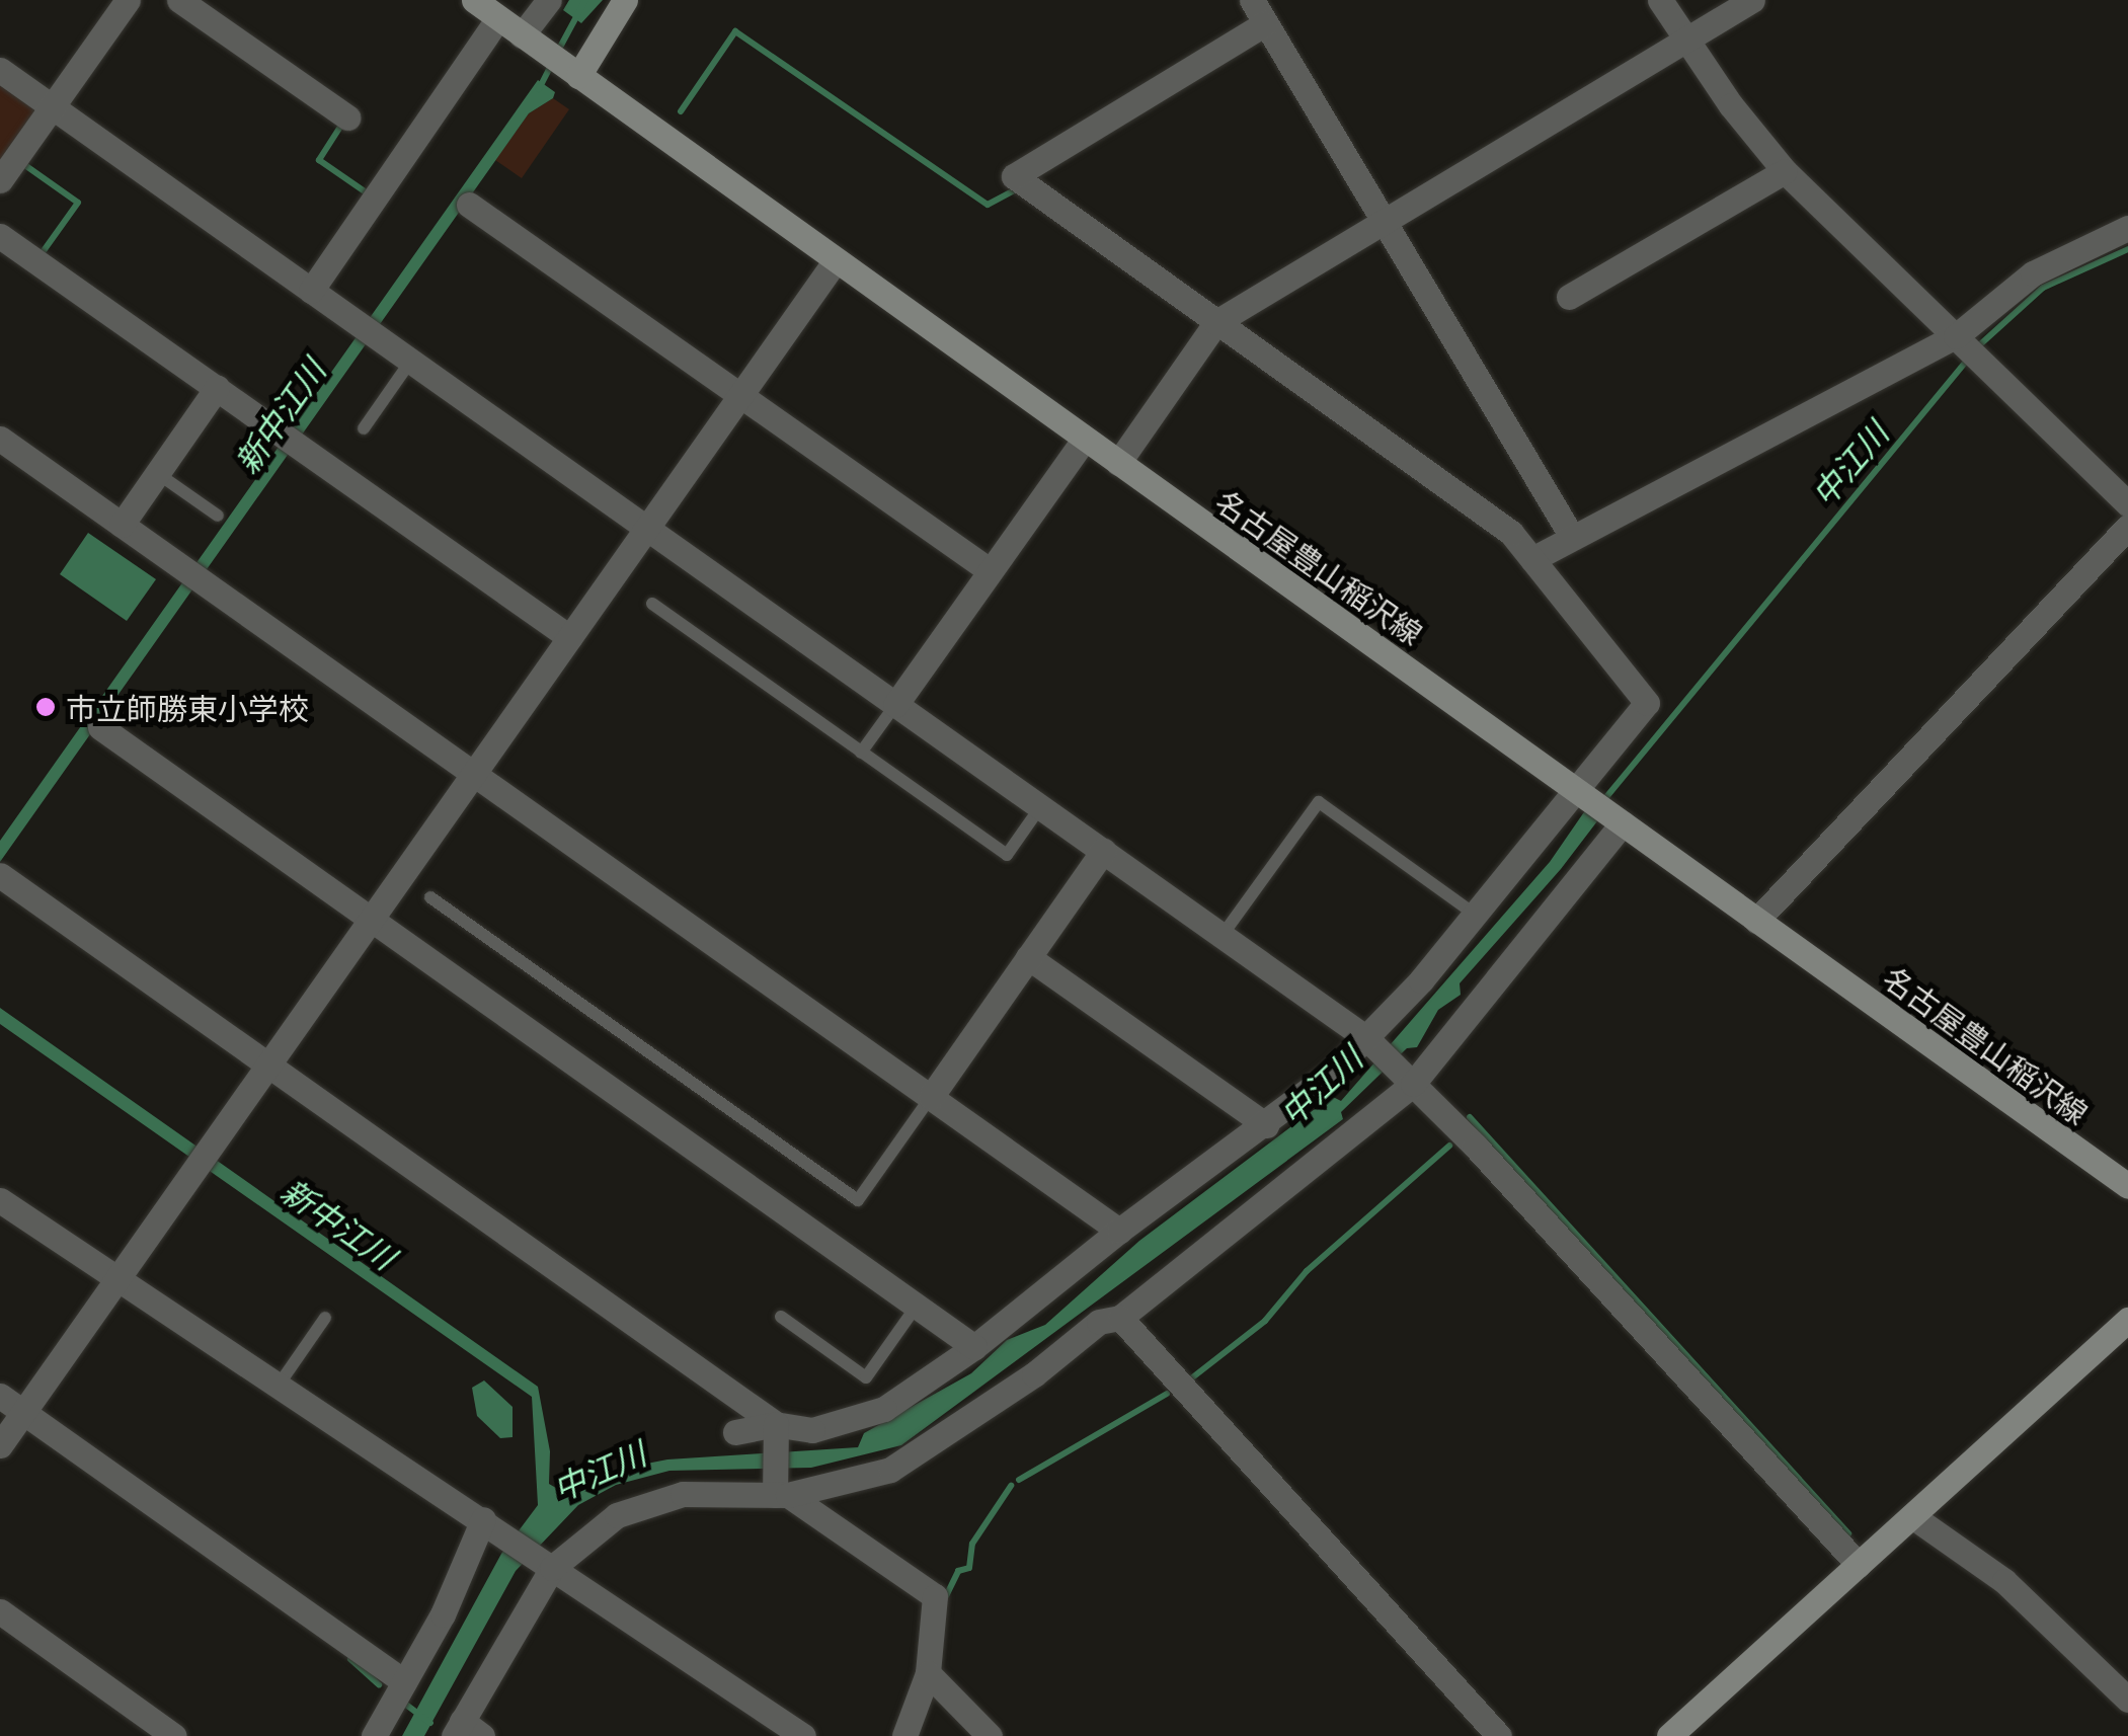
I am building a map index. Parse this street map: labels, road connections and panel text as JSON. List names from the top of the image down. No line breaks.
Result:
{"streets":{"main road":["名古屋豊山稲沢線"]},"water":["新中江川","中江川"],"places":["市立師勝東小学校"]}
